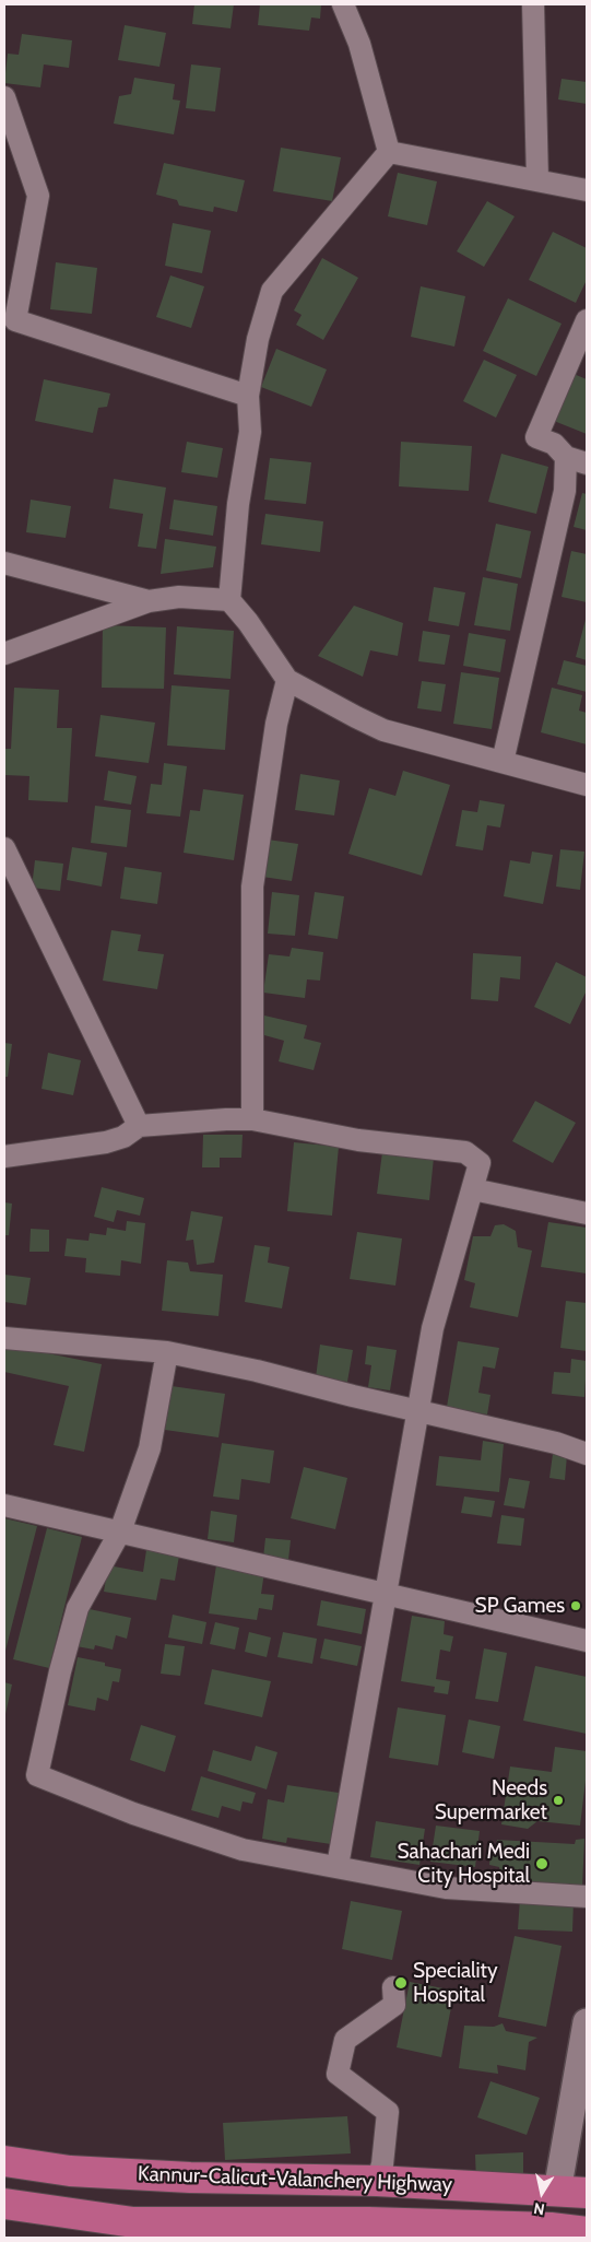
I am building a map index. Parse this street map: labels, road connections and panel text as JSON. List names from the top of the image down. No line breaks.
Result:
{"streets":{"highway":["Kannur-Calicut-Valanchery Highway"]},"places":["SP Games","Needs Supermarket","Sahachari Medi City Hospital","Speciality Hospital"],"north":"bottom"}
